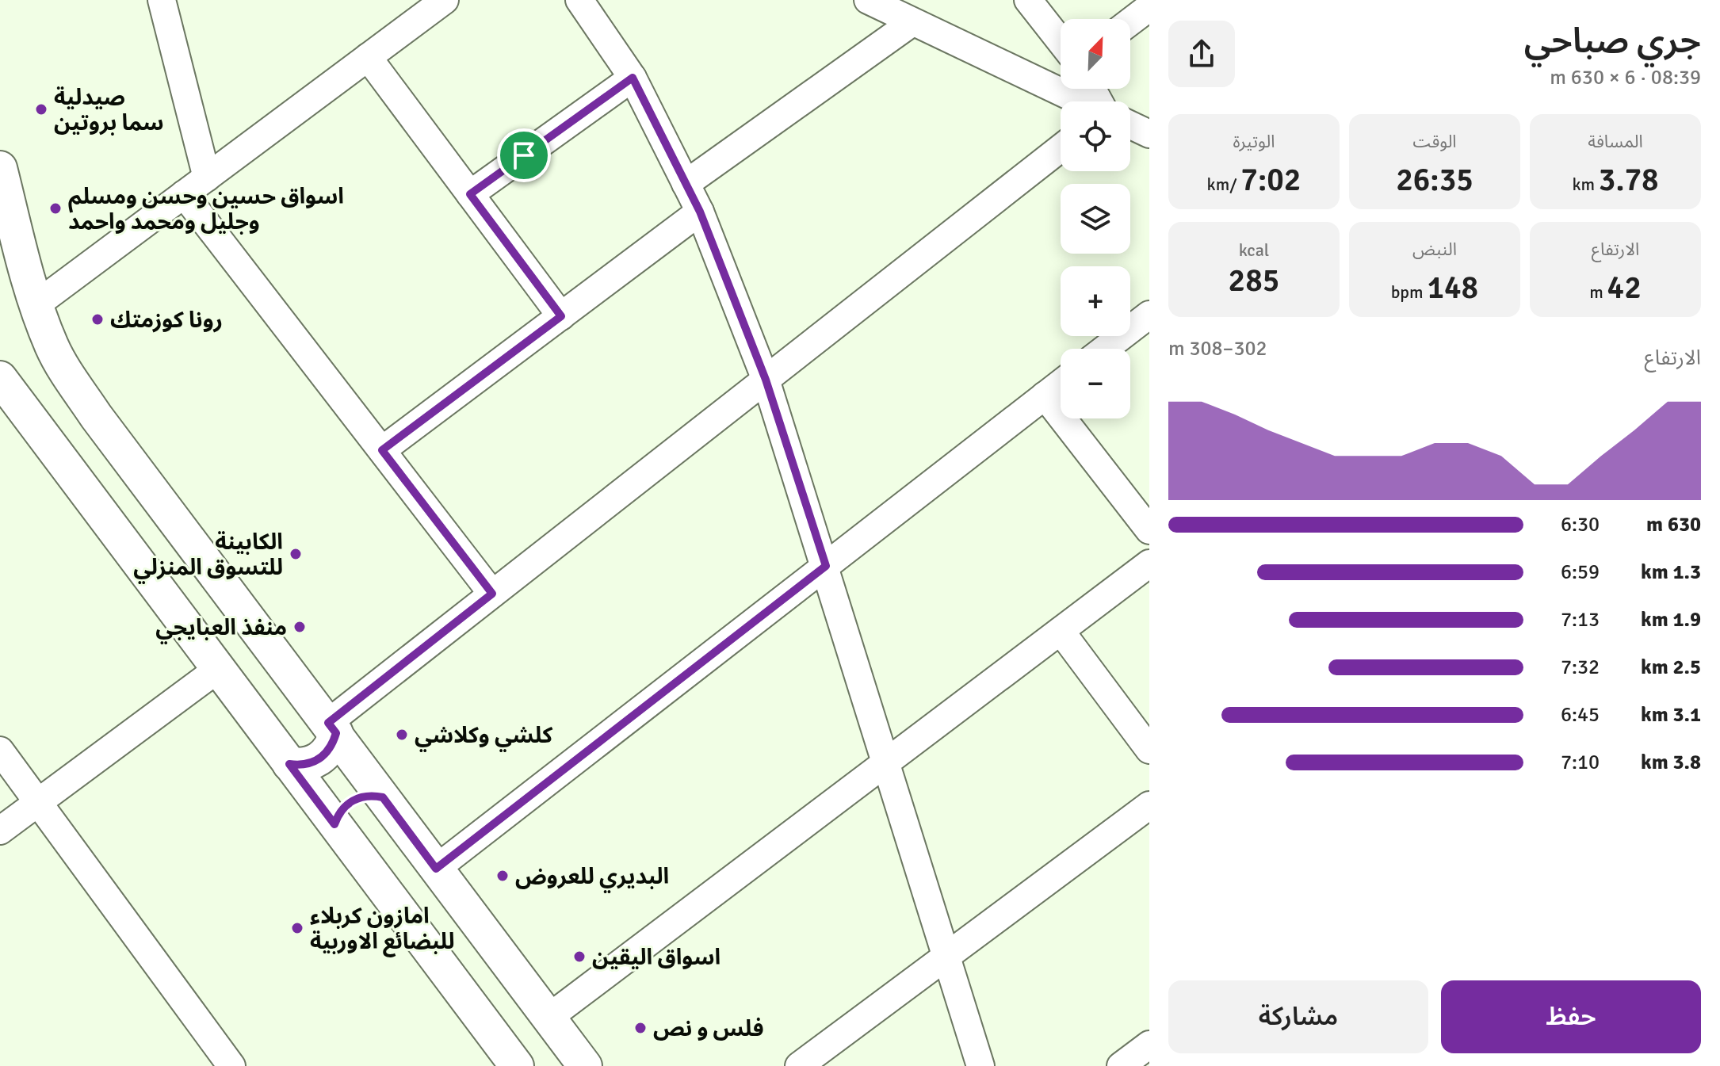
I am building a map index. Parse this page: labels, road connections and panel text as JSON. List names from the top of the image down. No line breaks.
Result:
{"places":["صيدلية سما بروتين","اسواق حسين وحسن ومسلم وجليل ومحمد واحمد","رونا كوزمتك","الكابينة للتسوق المنزلي","منفذ العبايجي","كلشي وكلاشي","البديري للعروض","امازون كربلاء للبضائع الاوربية","اسواق اليقين","فلس و نص"],"north":"top right","page":{"heading":["جري صباحي","08:39 · 6 × 630 m"],"map_buttons":["+","−"],"stats":[["المسافة","3.78 km"],["الوقت","26:35"],["الوتيرة","7:02 /km"],["الارتفاع","42 m"],["النبض","148 bpm"],["kcal","285"]],"chart":["الارتفاع","302–308 m"],"list":[{"name":"630 m","note":"6:30"},{"name":"1.3 km","note":"6:59"},{"name":"1.9 km","note":"7:13"},{"name":"2.5 km","note":"7:32"},{"name":"3.1 km","note":"6:45"},{"name":"3.8 km","note":"7:10"}],"buttons":["حفظ","مشاركة"]}}
